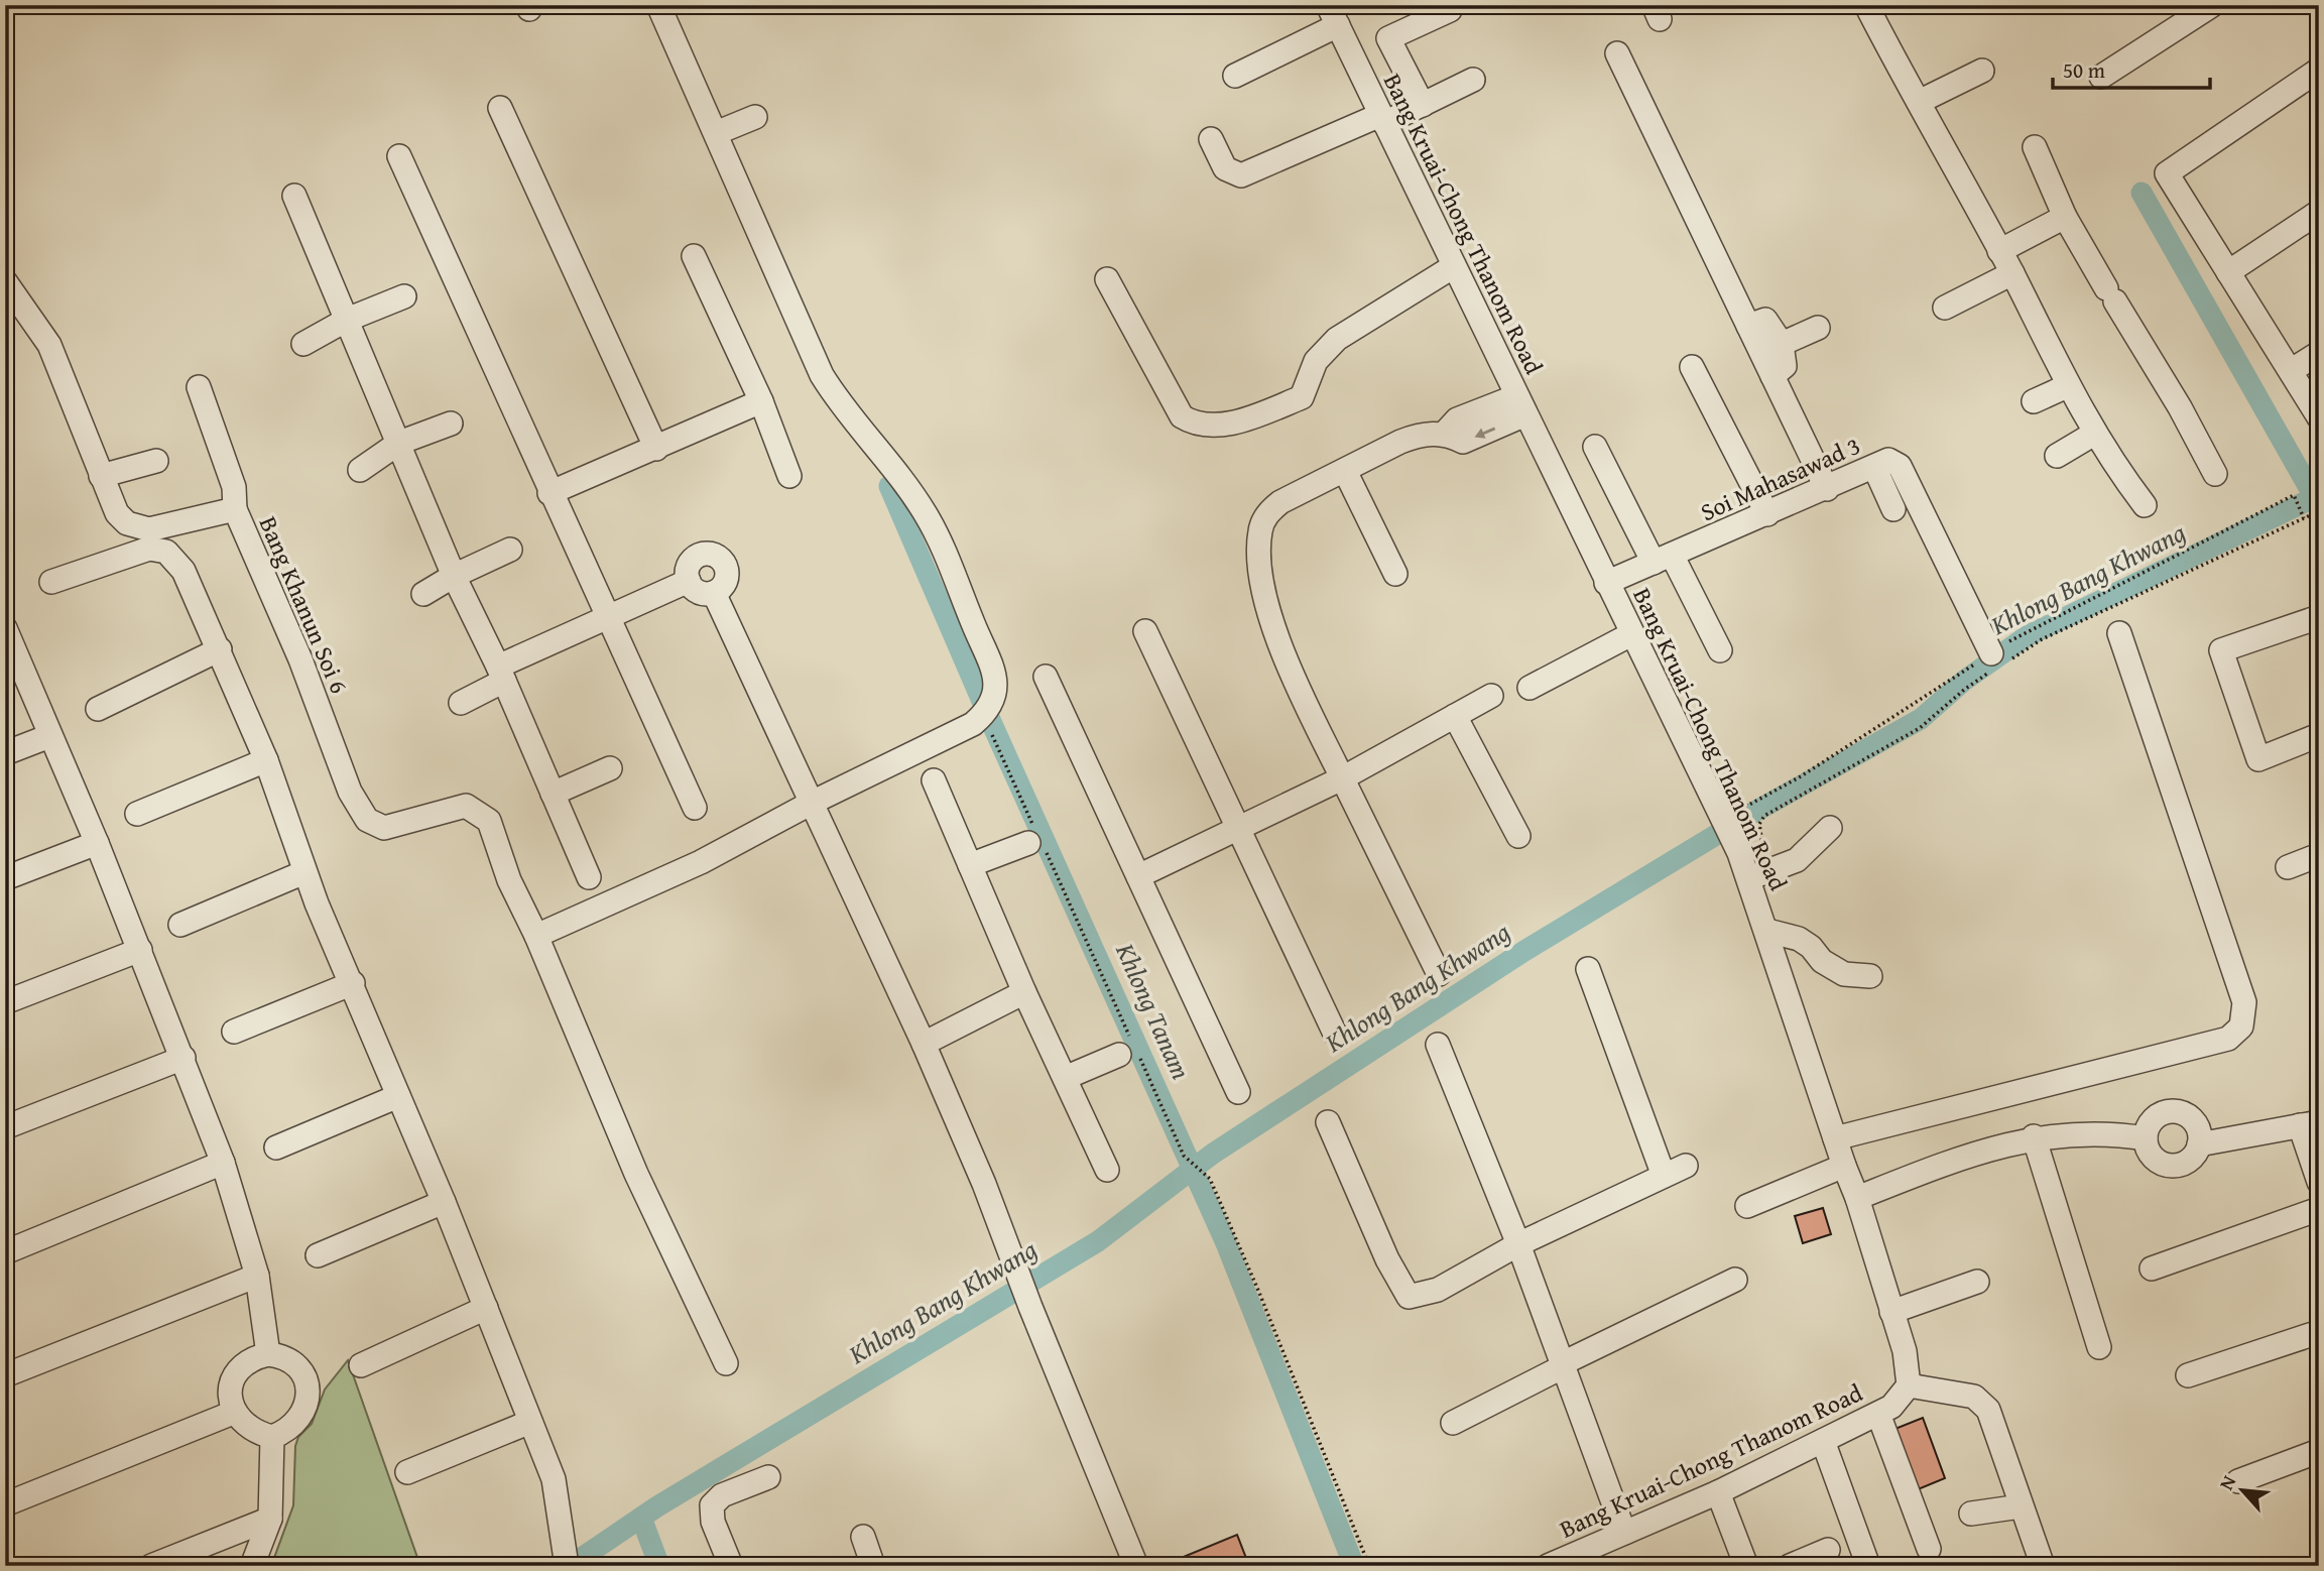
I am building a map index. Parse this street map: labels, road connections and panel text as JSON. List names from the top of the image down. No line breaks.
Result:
{"streets":{"street":["Bang Kruai-Chong Thanom Road","Soi Mahasawad 3","Bang Khanun Soi 6"]},"crossings":[["Bang Kruai-Chong Thanom Road","Soi Mahasawad 3"]],"water":["Khlong Bang Khwang","Khlong Tanam"],"scale_bar":"50 m","north":"top left"}
